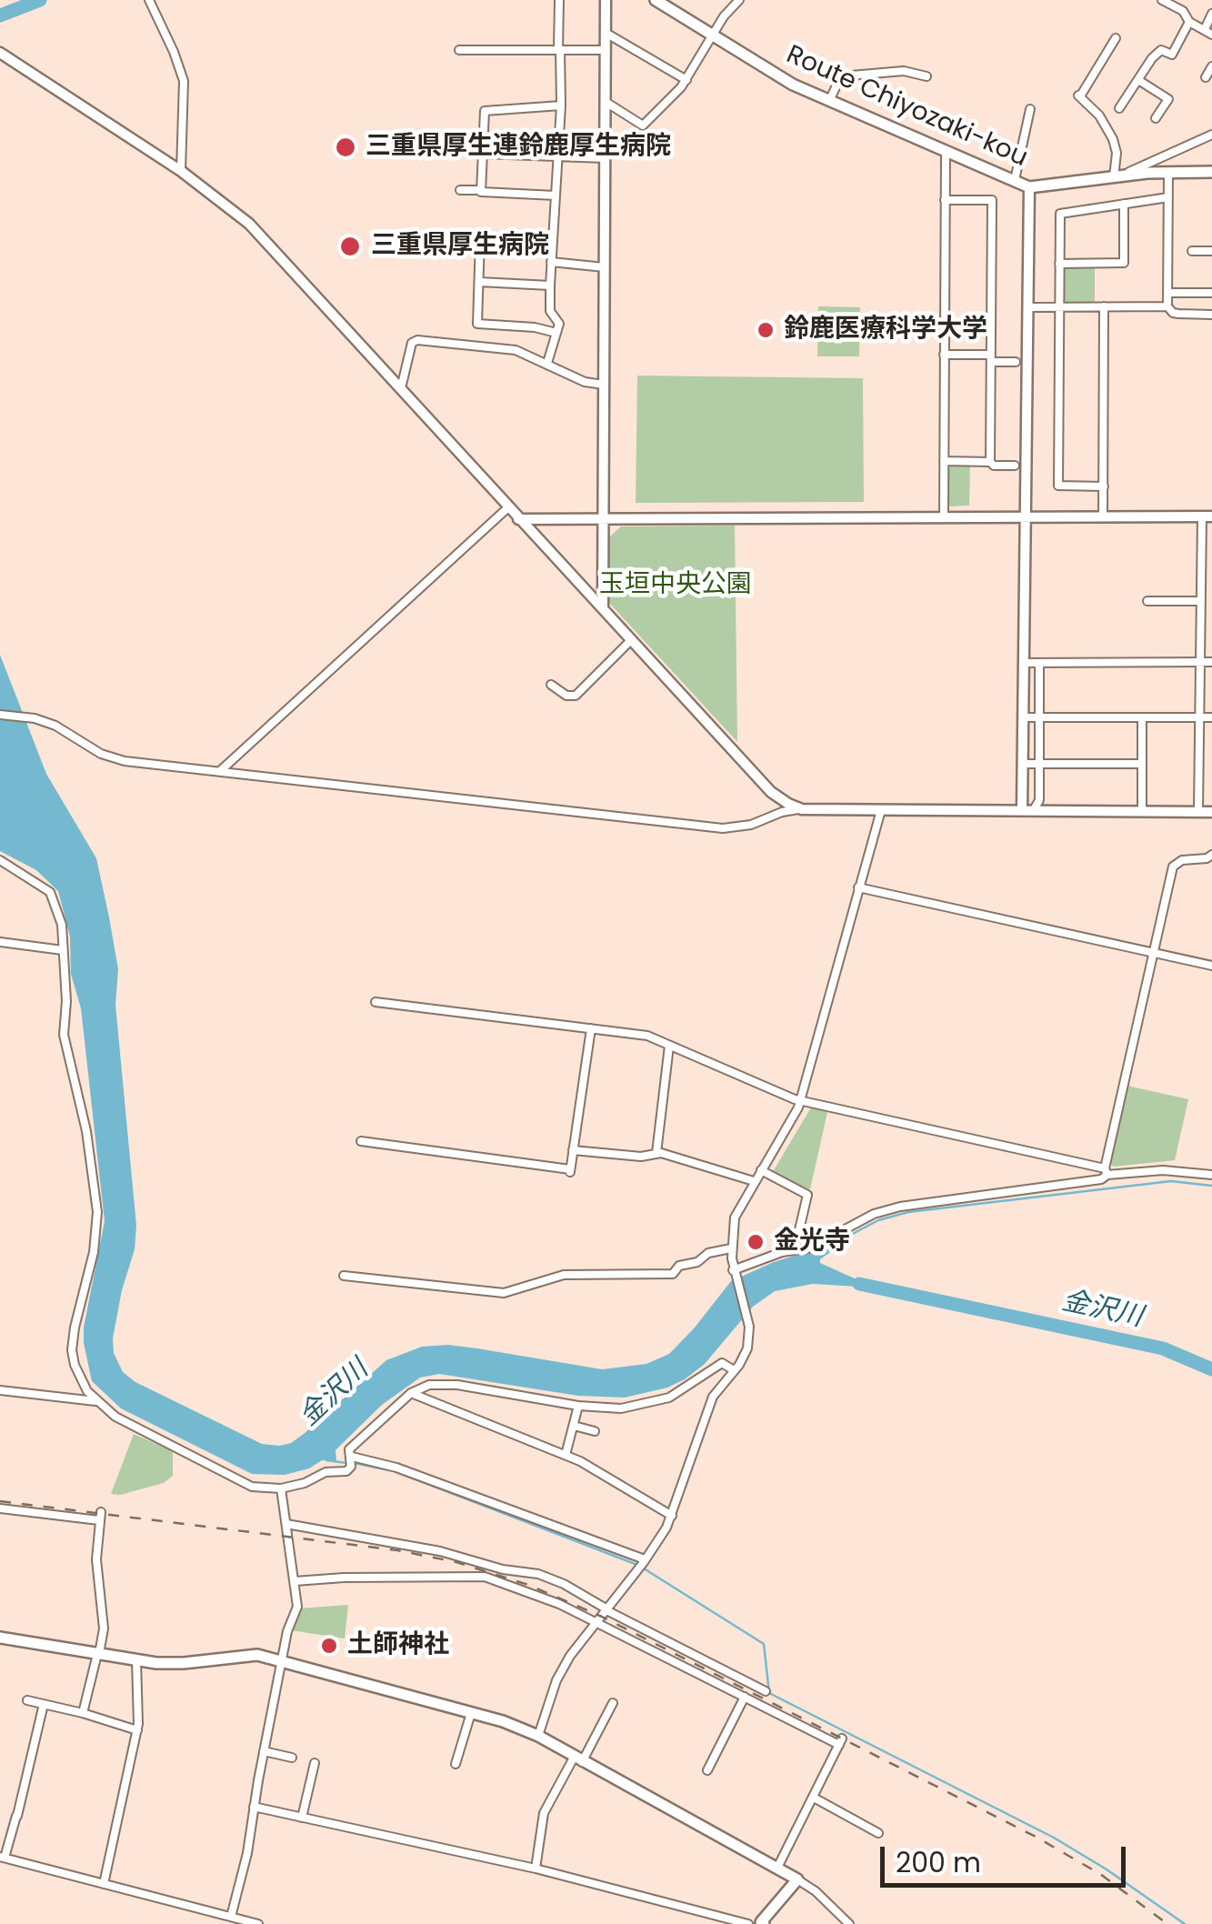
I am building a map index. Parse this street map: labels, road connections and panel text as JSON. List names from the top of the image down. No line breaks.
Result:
{"streets":{"main road":["Route Chiyozaki-kou"]},"water":["金沢川"],"parks":["玉垣中央公園"],"places":["三重県厚生連鈴鹿厚生病院","三重県厚生病院","鈴鹿医療科学大学","金光寺","土師神社"],"scale_bar":"200 m"}
